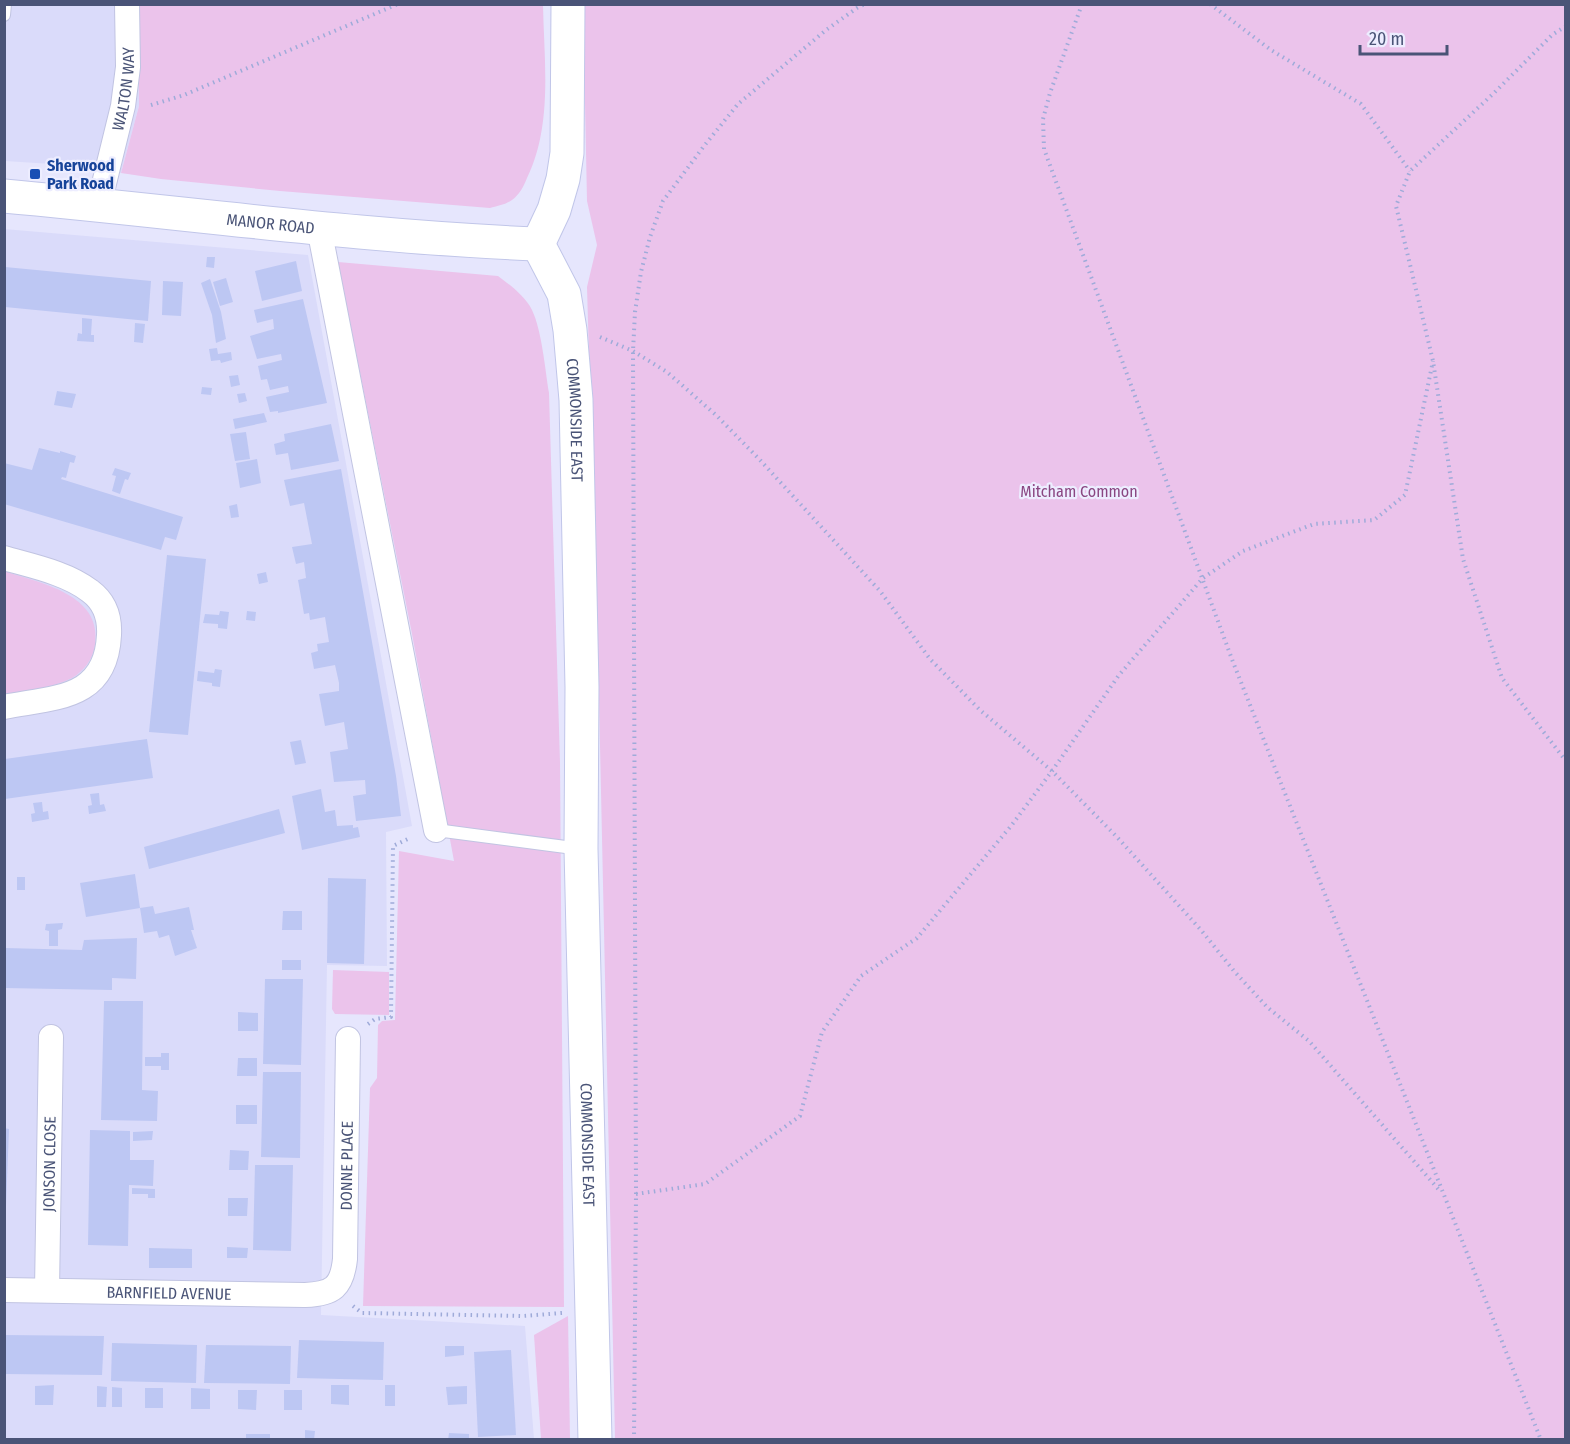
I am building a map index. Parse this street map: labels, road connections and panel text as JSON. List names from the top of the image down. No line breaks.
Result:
{"streets":{"street":["WALTON WAY","MANOR ROAD","COMMONSIDE EAST","JONSON CLOSE","DONNE PLACE","BARNFIELD AVENUE"]},"crossings":[["WALTON WAY","MANOR ROAD"],["MANOR ROAD","COMMONSIDE EAST"],["JONSON CLOSE","BARNFIELD AVENUE"],["DONNE PLACE","BARNFIELD AVENUE"]],"parks":["Mitcham Common"],"places":{"transit":["Sherwood Park Road"]},"scale_bar":"20 m"}
